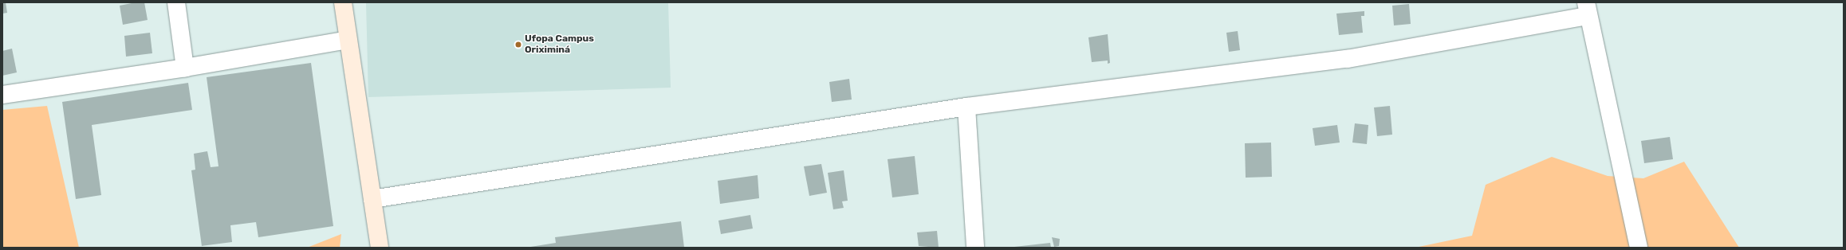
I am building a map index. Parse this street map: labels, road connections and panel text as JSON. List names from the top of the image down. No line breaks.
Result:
{"places":["Ufopa Campus Oriximiná"]}
